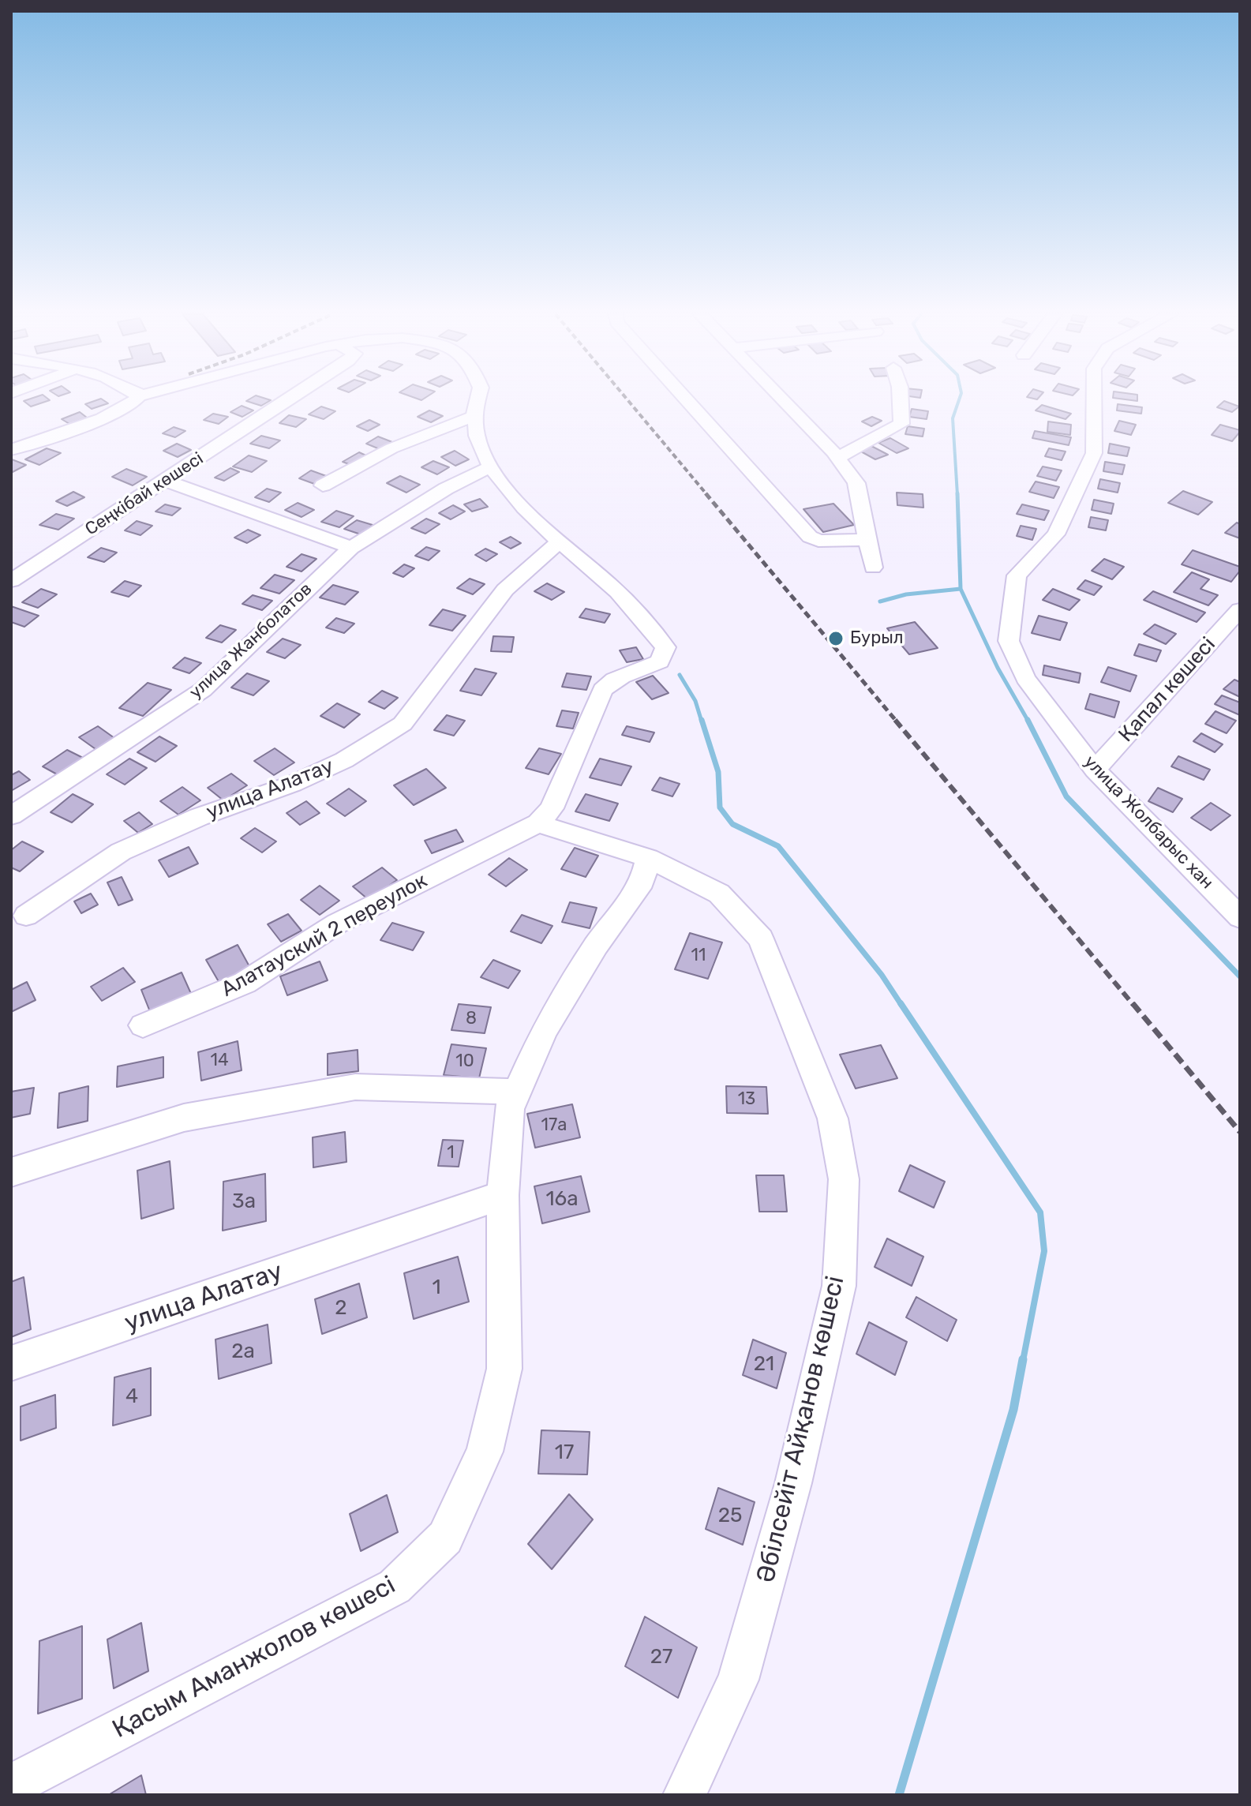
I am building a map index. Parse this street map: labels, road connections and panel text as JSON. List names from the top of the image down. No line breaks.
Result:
{"streets":{"street":["Сеңкібай көшесі","улица Жанболатов","Қапал көшесі","улица Алатау","улица Жолбарыс хан","Алатауский 2 переулок","Әбілсейіт Айқанов көшесі","Қасым Аманжолов көшесі"]},"crossings":[["Қапал көшесі","улица Жолбарыс хан"],["улица Алатау","Қасым Аманжолов көшесі"],["Әбілсейіт Айқанов көшесі","Қасым Аманжолов көшесі"]],"places":["Бурыл"],"house_numbers":["11","8","14","10","13","17а","1","16а","3а","1","2","2а","21","4","17","25","27"]}
